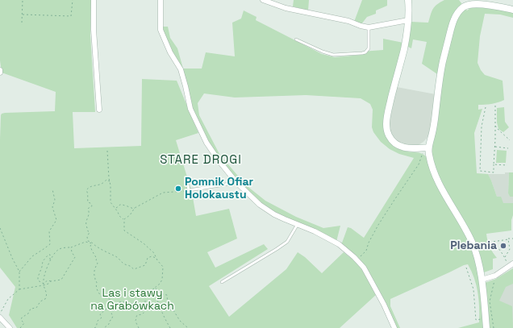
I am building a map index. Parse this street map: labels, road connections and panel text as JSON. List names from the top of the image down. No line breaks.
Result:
{"districts":["STARE DROGI"],"parks":["Las i stawy na Grabówkach"],"places":["Pomnik Ofiar Holokaustu","Plebania"]}
